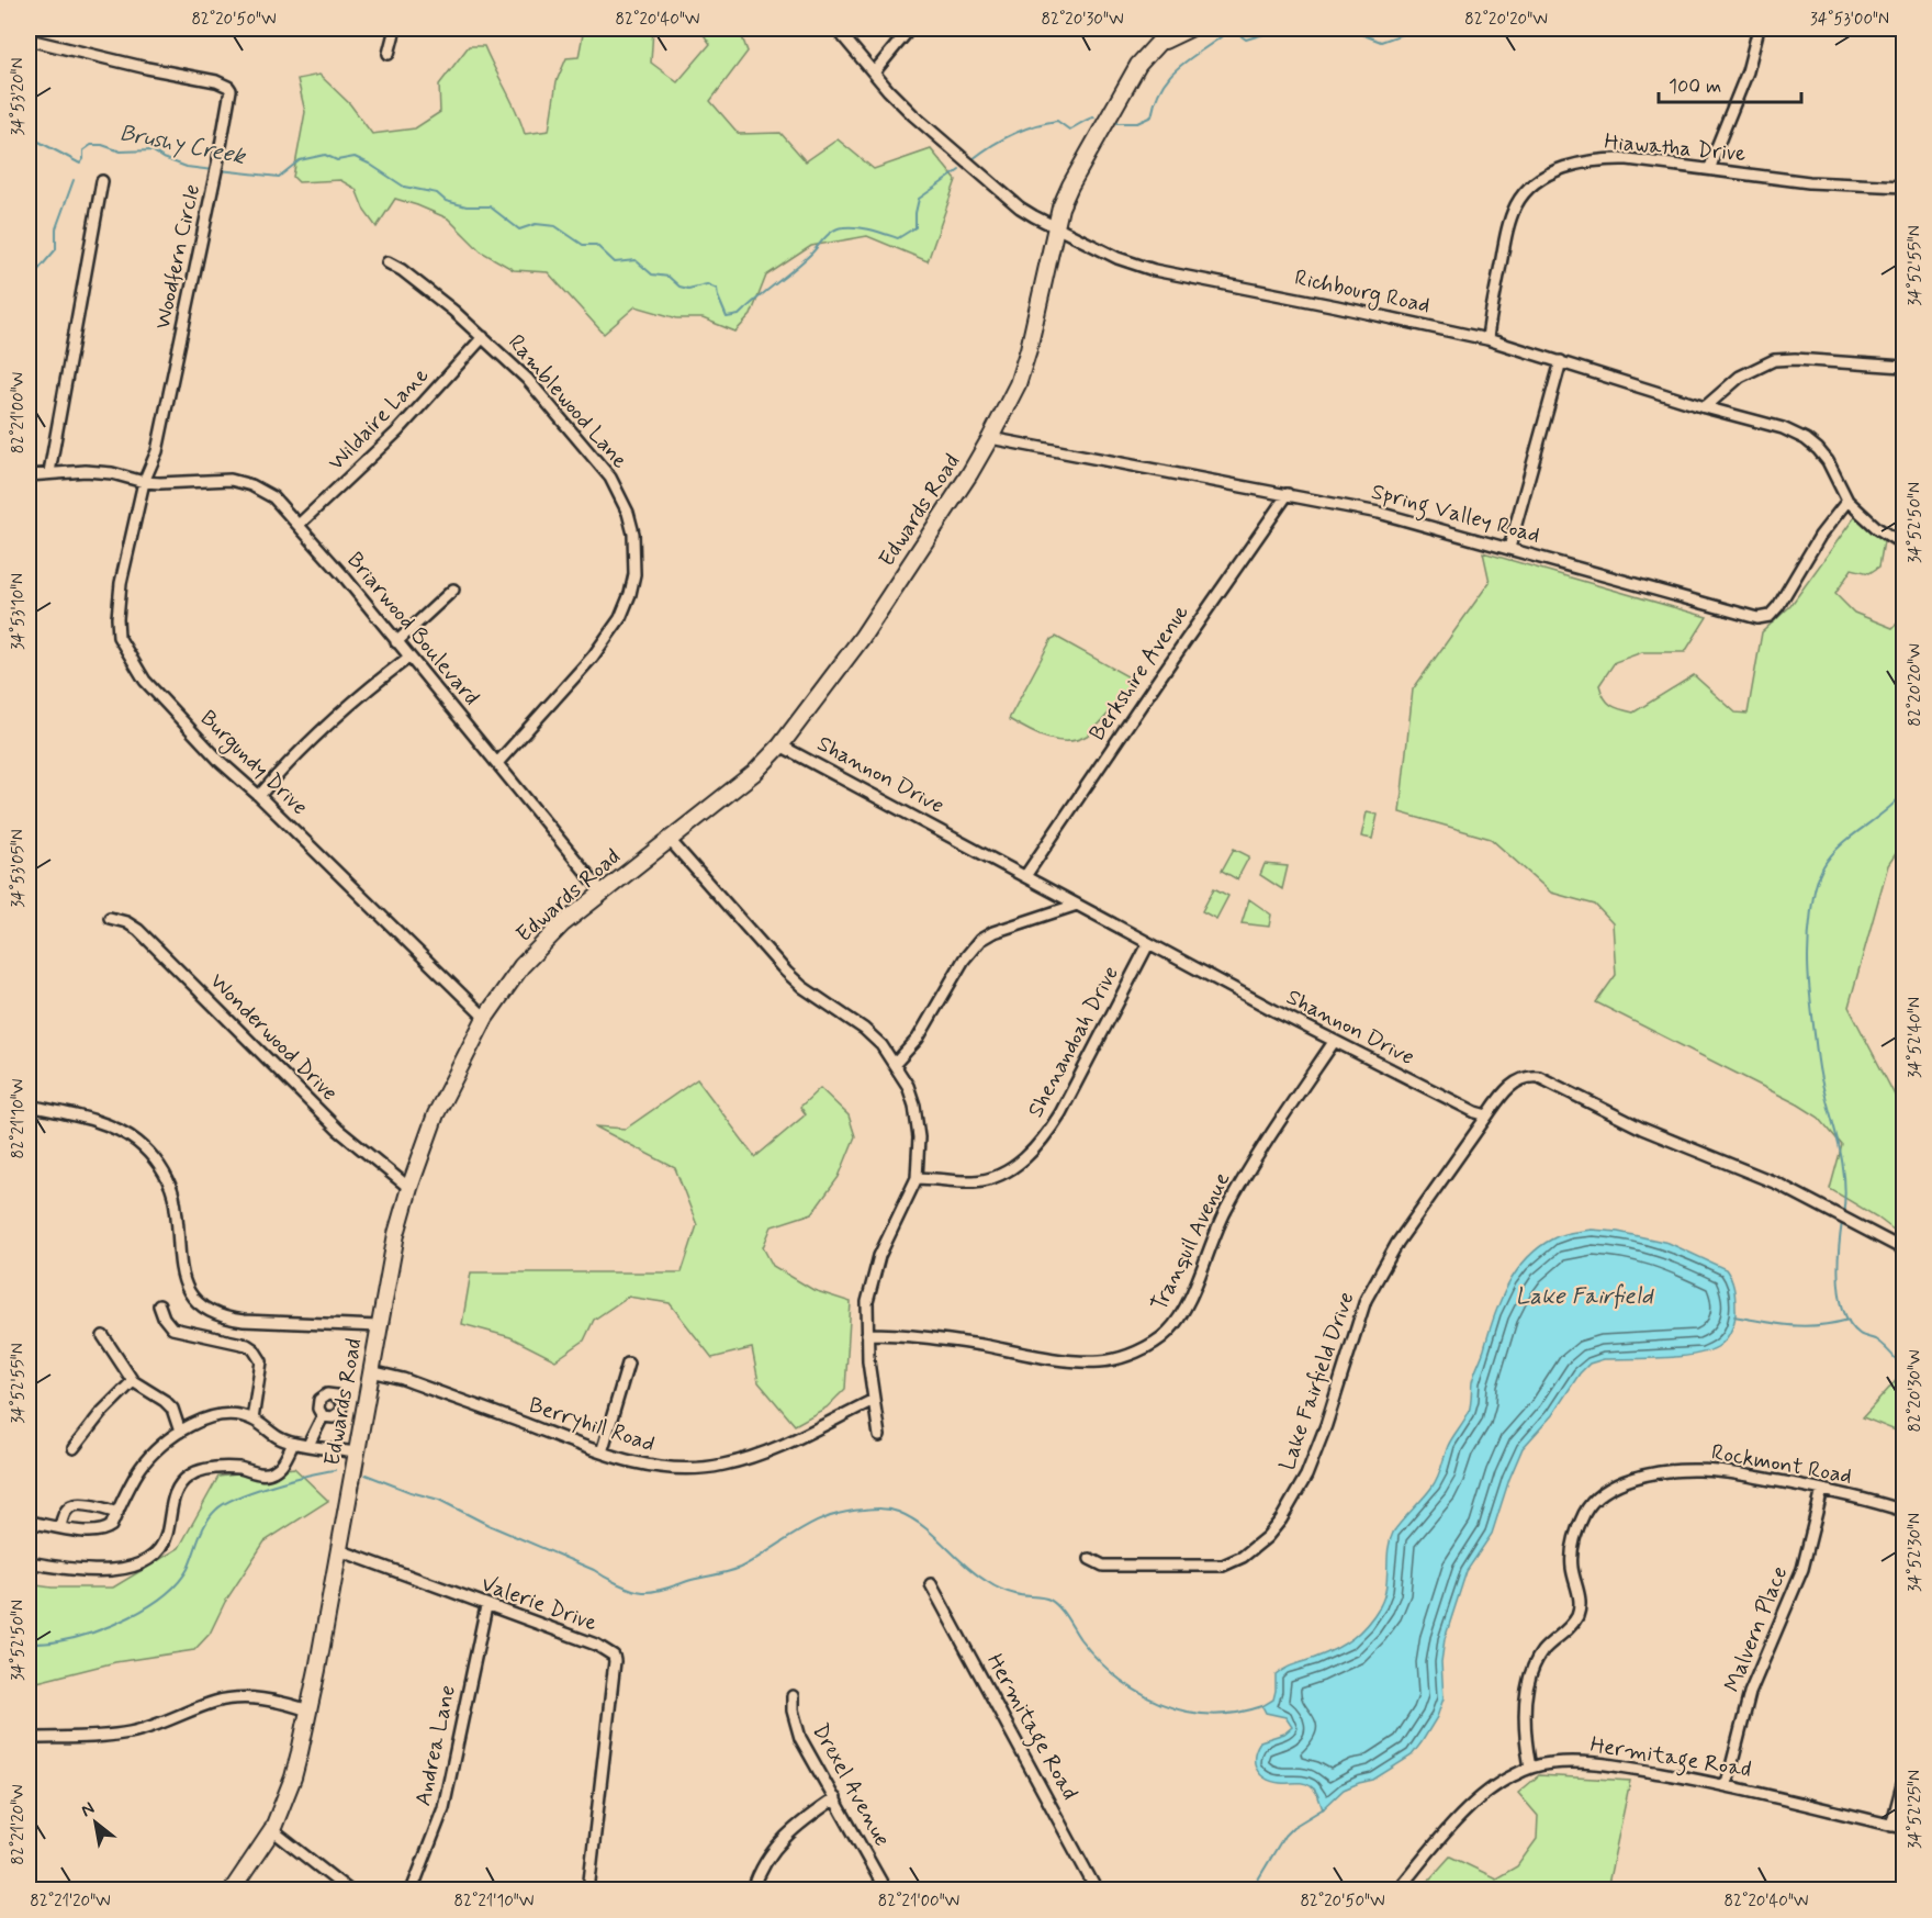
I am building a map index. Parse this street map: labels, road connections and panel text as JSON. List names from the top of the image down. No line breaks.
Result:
{"streets":{"street":["Hiawatha Drive","Woodfern Circle","Richbourg Road","Ramblewood Lane","Wildaire Lane","Edwards Road","Spring Valley Road","Briarwood Boulevard","Berkshire Avenue","Burgundy Drive","Shannon Drive","Wonderwood Drive","Shenandoah Drive","Tranquil Avenue","Lake Fairfield Drive","Berryhill Road","Rockmont Road","Valerie Drive","Malvern Place","Hermitage Road","Andrea Lane","Drexel Avenue"]},"crossings":[["Hiawatha Drive","Richbourg Road"],["Woodfern Circle","Briarwood Boulevard"],["Woodfern Circle","Burgundy Drive"],["Richbourg Road","Edwards Road"],["Richbourg Road","Spring Valley Road"],["Ramblewood Lane","Wildaire Lane"],["Ramblewood Lane","Briarwood Boulevard"],["Wildaire Lane","Briarwood Boulevard"],["Edwards Road","Spring Valley Road"],["Edwards Road","Briarwood Boulevard"],["Edwards Road","Burgundy Drive"],["Edwards Road","Shannon Drive"],["Edwards Road","Wonderwood Drive"],["Edwards Road","Berryhill Road"],["Edwards Road","Valerie Drive"],["Spring Valley Road","Berkshire Avenue"],["Briarwood Boulevard","Burgundy Drive"],["Berkshire Avenue","Shannon Drive"],["Shannon Drive","Shenandoah Drive"],["Shannon Drive","Tranquil Avenue"],["Shannon Drive","Lake Fairfield Drive"],["Rockmont Road","Malvern Place"],["Rockmont Road","Hermitage Road"],["Valerie Drive","Andrea Lane"],["Malvern Place","Hermitage Road"]],"water":["Brushy Creek","Lake Fairfield"],"scale_bar":"100 m","north":"top left","coordinates":["82°20'50\"W","82°20'40\"W","82°20'30\"W","82°20'20\"W","34°53'00\"N","34°53'20\"N","34°52'55\"N","82°21'00\"W","34°52'50\"N","34°53'10\"N","34°53'05\"N","34°52'40\"N","82°21'10\"W","34°52'30\"N","34°52'25\"N","82°21'20\"W"]}
